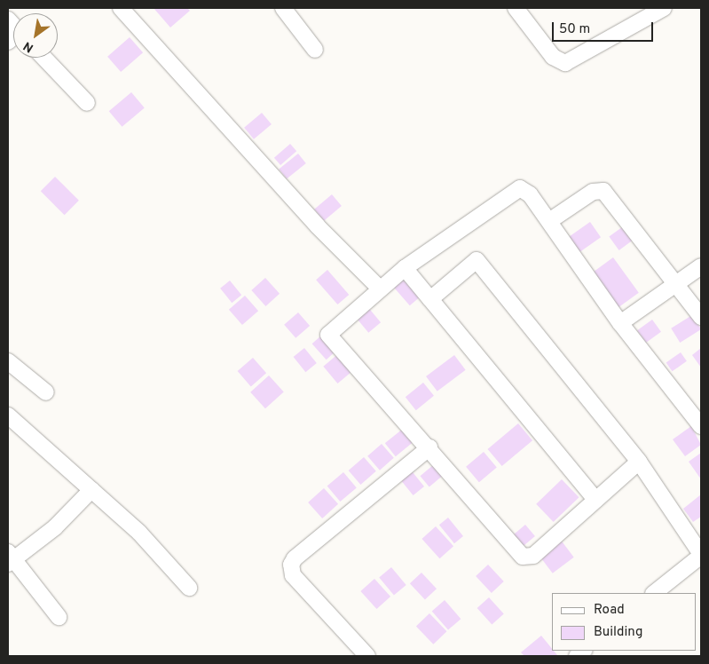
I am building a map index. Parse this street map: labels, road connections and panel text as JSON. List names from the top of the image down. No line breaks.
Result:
{"legend":["Road","Building"],"scale_bar":"50 m","north":"bottom left"}
